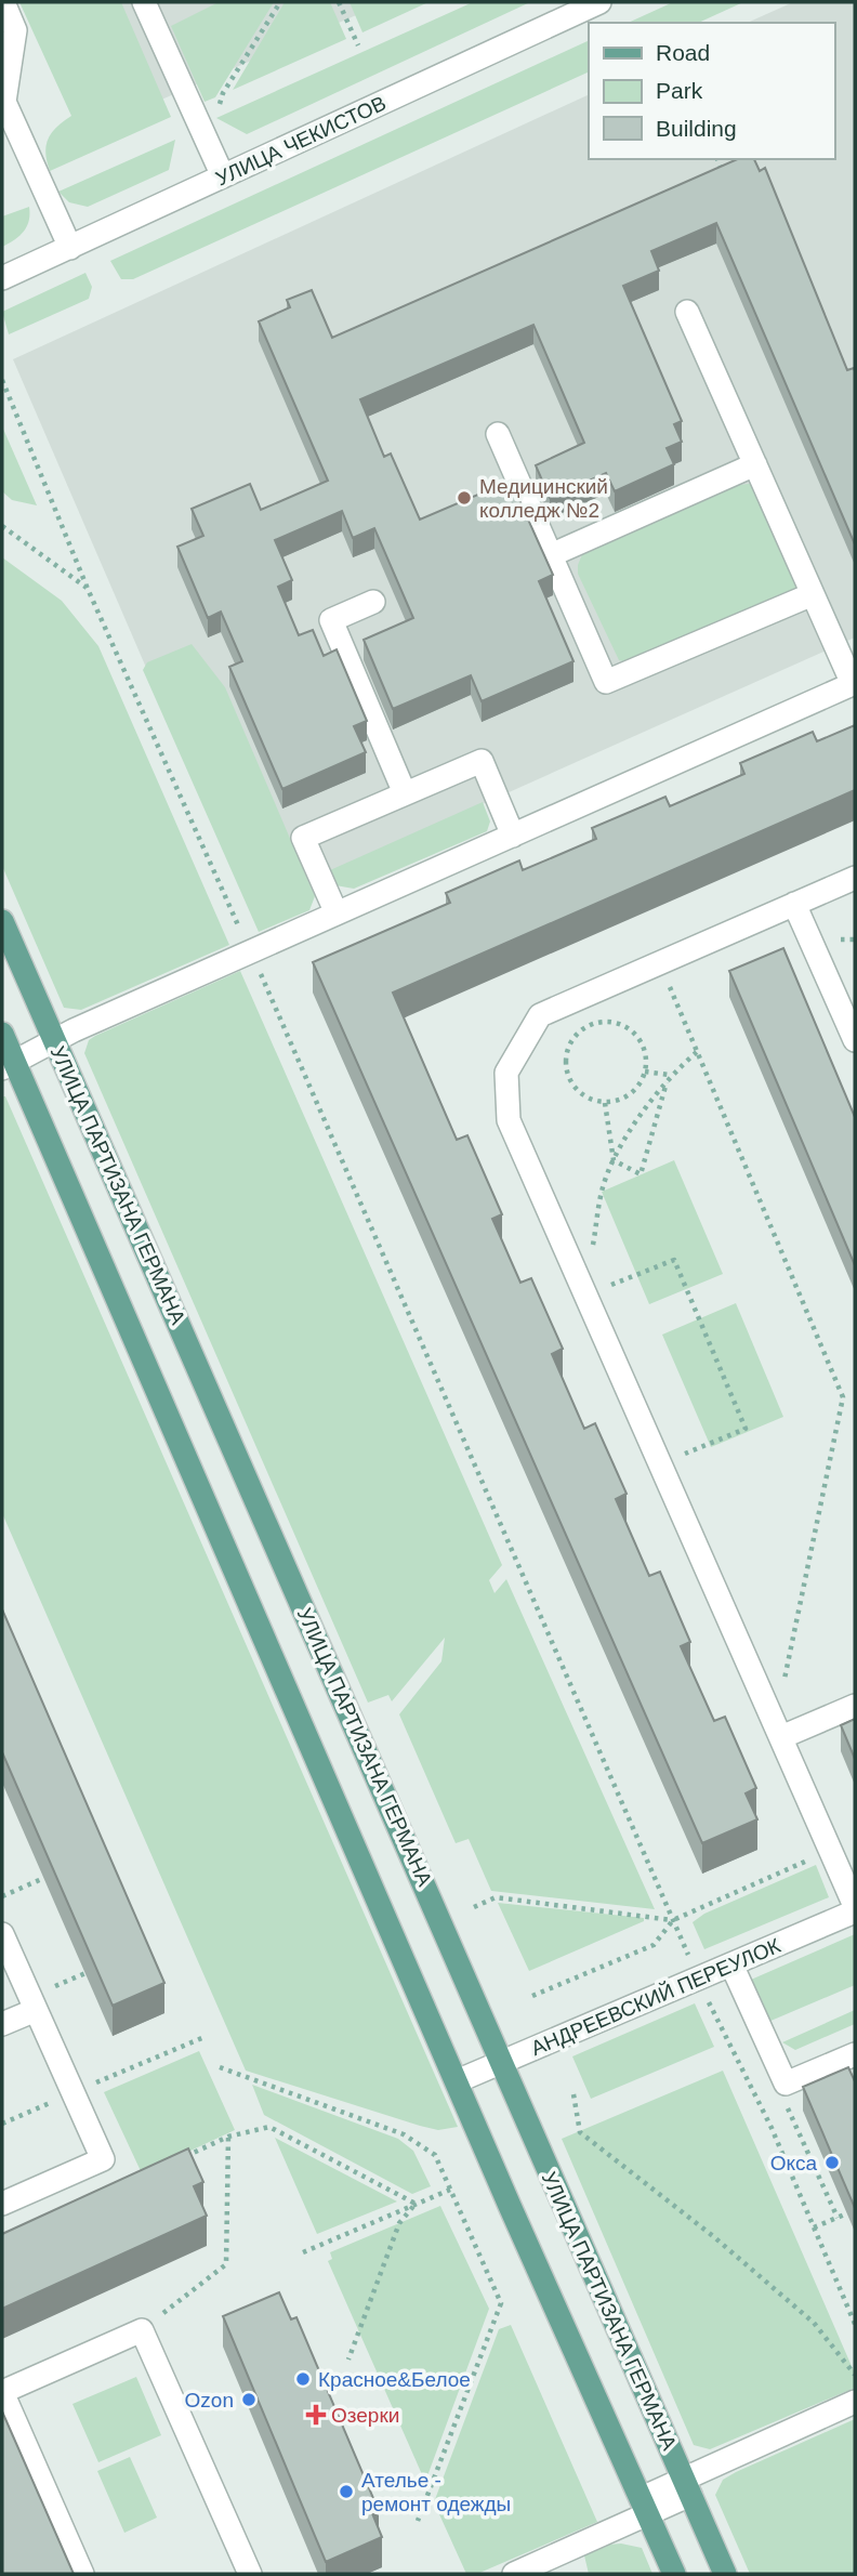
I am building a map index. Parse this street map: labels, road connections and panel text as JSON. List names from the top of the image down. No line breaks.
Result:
{"streets":{"main road":["УЛИЦА ПАРТИЗАНА ГЕРМАНА"],"street":["УЛИЦА ЧЕКИСТОВ","АНДРЕЕВСКИЙ ПЕРЕУЛОК"]},"crossings":[["УЛИЦА ПАРТИЗАНА ГЕРМАНА","АНДРЕЕВСКИЙ ПЕРЕУЛОК"]],"places":{"other":["Медицинский колледж №2","Окса","Красное&Белое","Ozon","Ателье - ремонт одежды"],"health":["Озерки"]},"legend":["Road","Park","Building"]}
